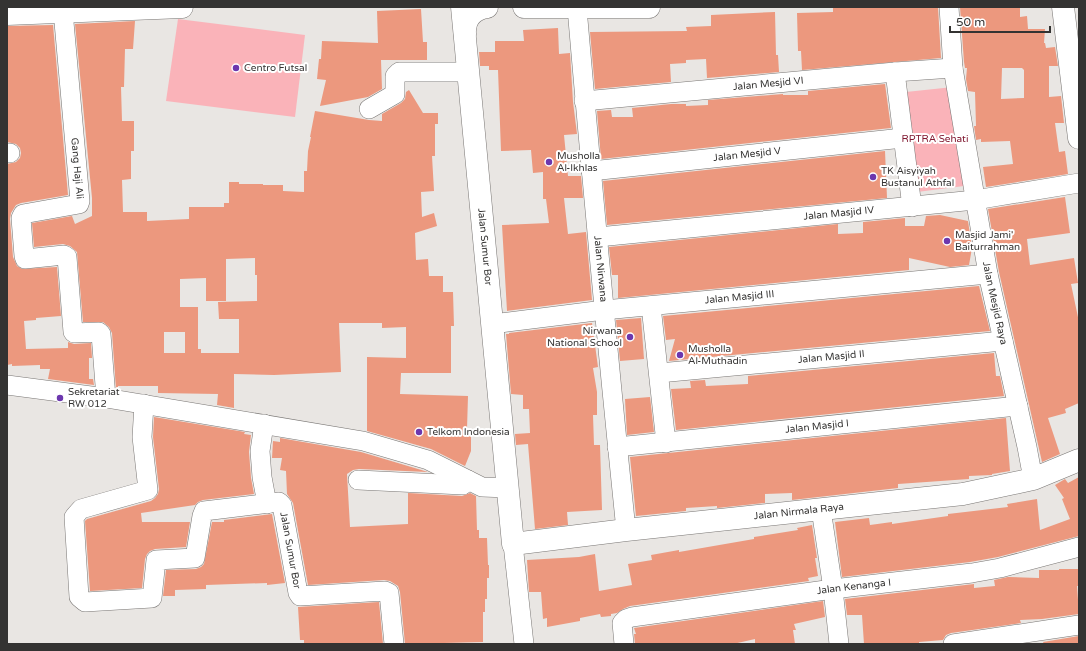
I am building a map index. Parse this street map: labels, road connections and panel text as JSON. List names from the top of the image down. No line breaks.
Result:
{"streets":{"main road":["Jalan Sumur Bor","Jalan Nirmala Raya"],"street":["Jalan Mesjid VI","Jalan Mesjid V","Gang Haji Ali","Jalan Masjid IV","Jalan Nirwana","Jalan Masjid III","Jalan Mesjid Raya","Jalan Masjid II","Jalan Masjid I","Jalan Kenanga I"]},"crossings":[["Jalan Mesjid VI","Jalan Nirwana"],["Jalan Mesjid VI","Jalan Mesjid Raya"],["Jalan Mesjid V","Jalan Nirwana"],["Jalan Masjid IV","Jalan Nirwana"],["Jalan Masjid IV","Jalan Mesjid Raya"],["Jalan Sumur Bor","Jalan Masjid III"],["Jalan Sumur Bor","Jalan Nirmala Raya"],["Jalan Nirwana","Jalan Masjid III"],["Jalan Nirwana","Jalan Masjid I"],["Jalan Nirwana","Jalan Nirmala Raya"],["Jalan Masjid III","Jalan Mesjid Raya"],["Jalan Mesjid Raya","Jalan Masjid II"],["Jalan Mesjid Raya","Jalan Masjid I"],["Jalan Mesjid Raya","Jalan Nirmala Raya"]],"parks":["RPTRA Sehati"],"places":["Centro Futsal","Musholla Al-Ikhlas","TK Aisyiyah Bustanul Athfal","Masjid Jami' Baiturrahman","Nirwana National School","Musholla Al-Muthadin","Sekretariat RW 012","Telkom Indonesia"],"scale_bar":"50 m"}
